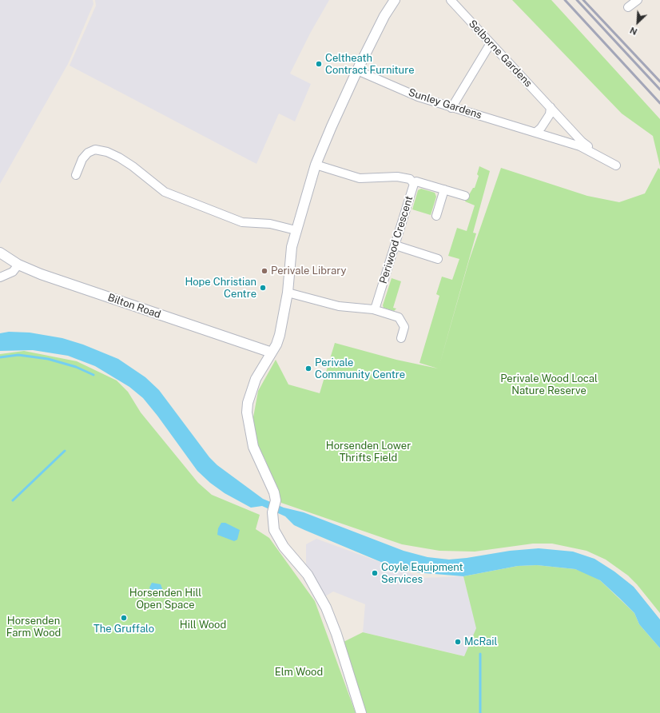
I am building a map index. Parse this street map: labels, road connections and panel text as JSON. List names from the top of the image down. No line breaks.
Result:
{"streets":{"street":["Selborne Gardens","Sunley Gardens","Periwood Crescent","Bilton Road"]},"crossings":[["Selborne Gardens","Sunley Gardens"]],"parks":["Perivale Wood Local Nature Reserve","Horsenden Lower Thrifts Field","Horsenden Hill Open Space","Horsenden Farm Wood","Hill Wood","Elm Wood"],"places":["Celtheath Contract Furniture","Perivale Library","Hope Christian Centre","Perivale Community Centre","Coyle Equipment Services","The Gruffalo","McRail"],"north":"bottom left"}
